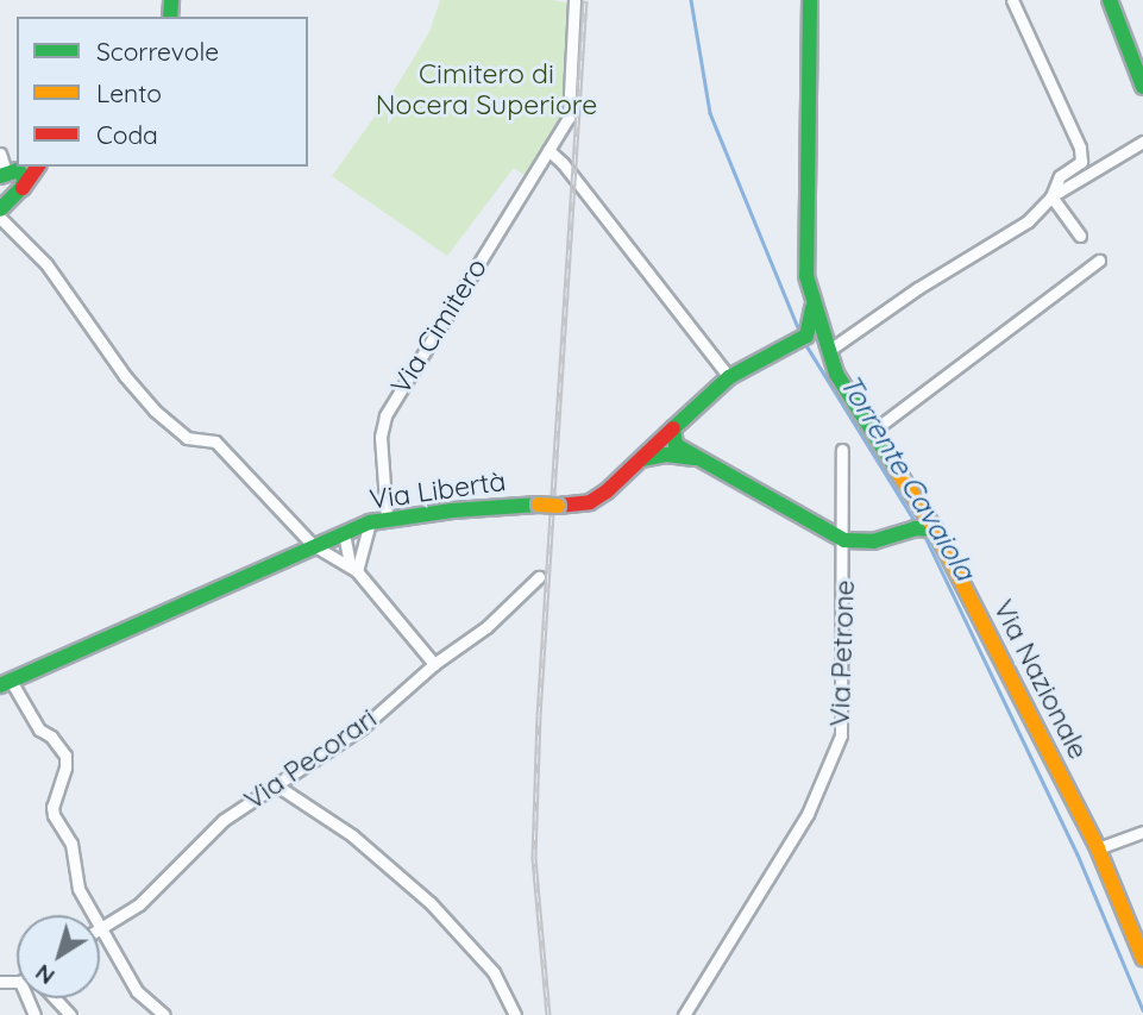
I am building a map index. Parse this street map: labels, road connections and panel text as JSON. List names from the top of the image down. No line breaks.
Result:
{"streets":{"main road":["Via Libertà","Via Nazionale"],"street":["Via Cimitero","Via Petrone","Via Pecorari"]},"crossings":[["Via Cimitero","Via Libertà"]],"water":["Torrente Cavaiola"],"parks":["Cimitero di Nocera Superiore"],"legend":["Scorrevole","Lento","Coda"],"north":"bottom left"}
